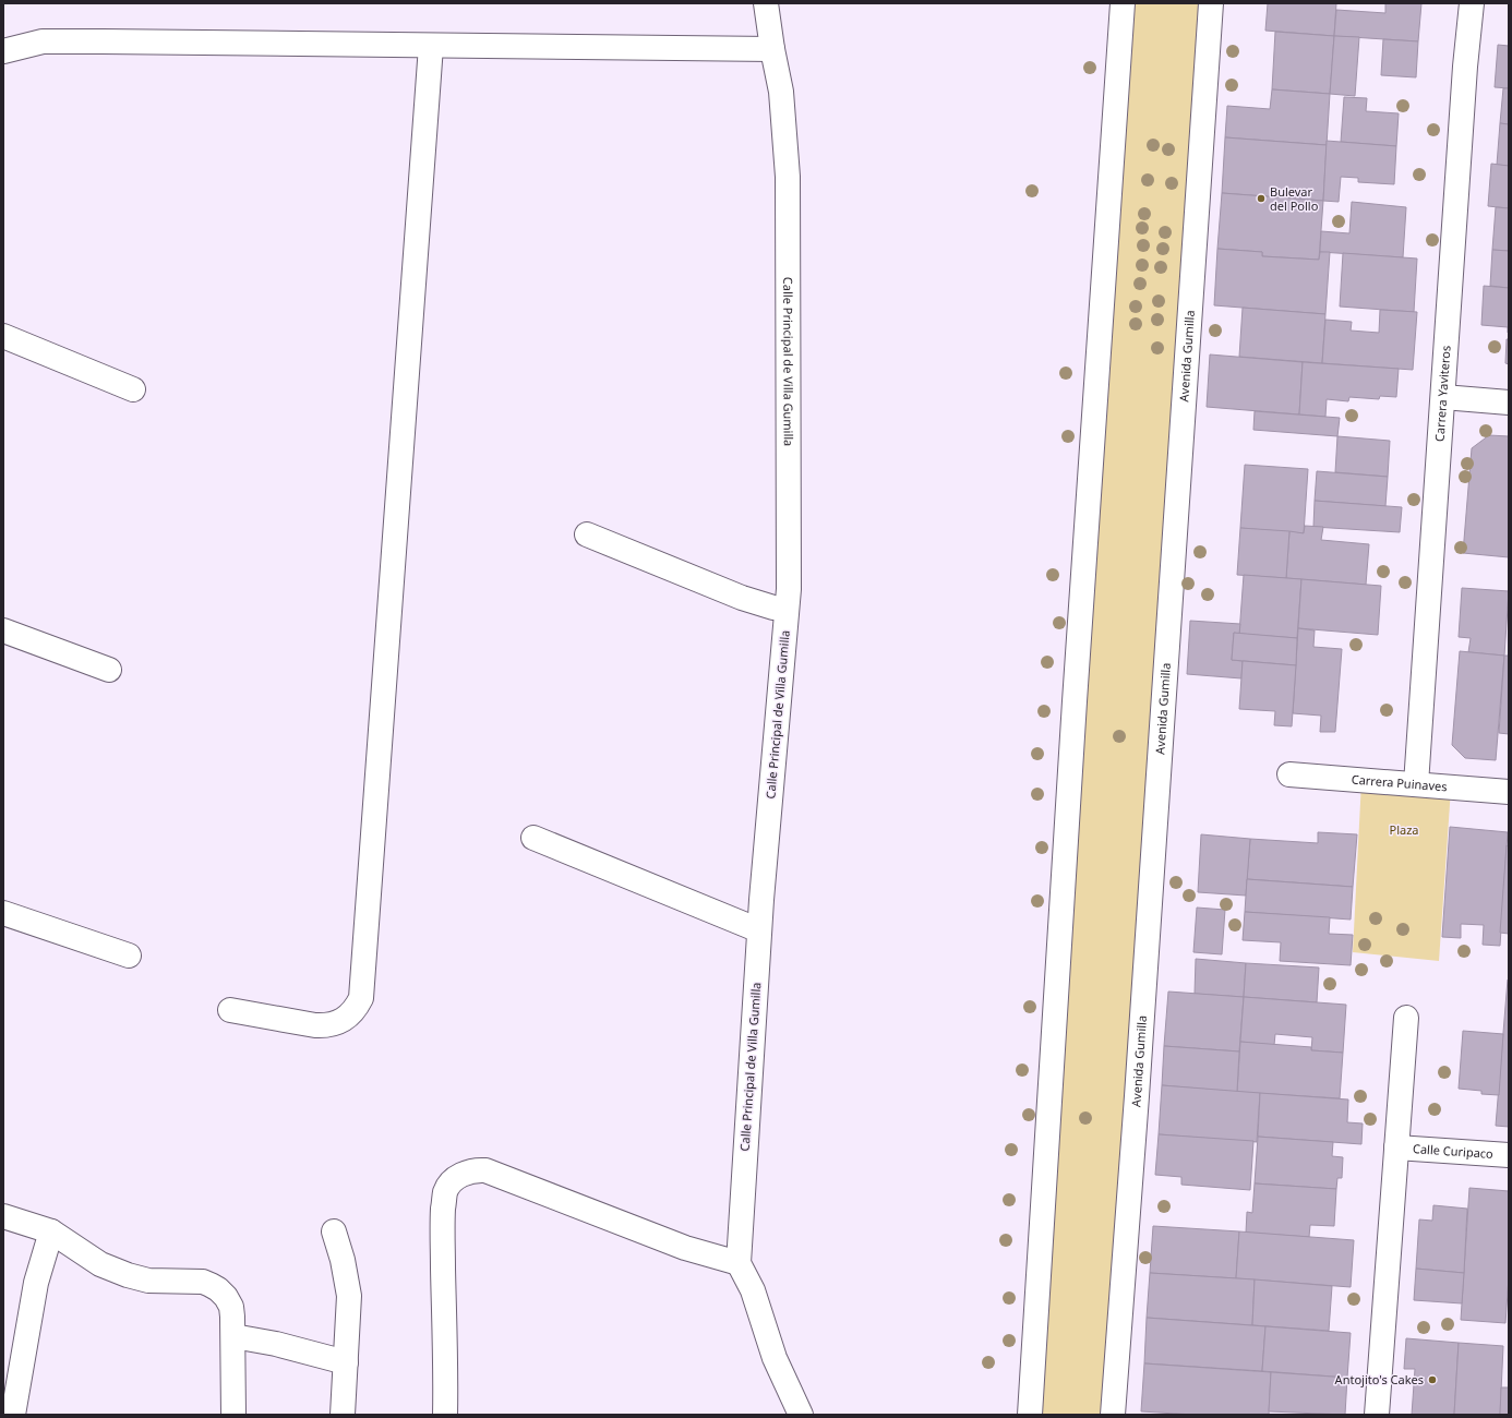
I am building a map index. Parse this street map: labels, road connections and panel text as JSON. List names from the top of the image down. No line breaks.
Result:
{"streets":{"street":["Avenida Gumilla","Calle Principal de Villa Gumilla","Carrera Yaviteros","Carrera Puinaves","Calle Curipaco"]},"crossings":[["Carrera Yaviteros","Carrera Puinaves"]],"parks":["Plaza"],"places":["Bulevar del Pollo","Antojito's Cakes"]}
